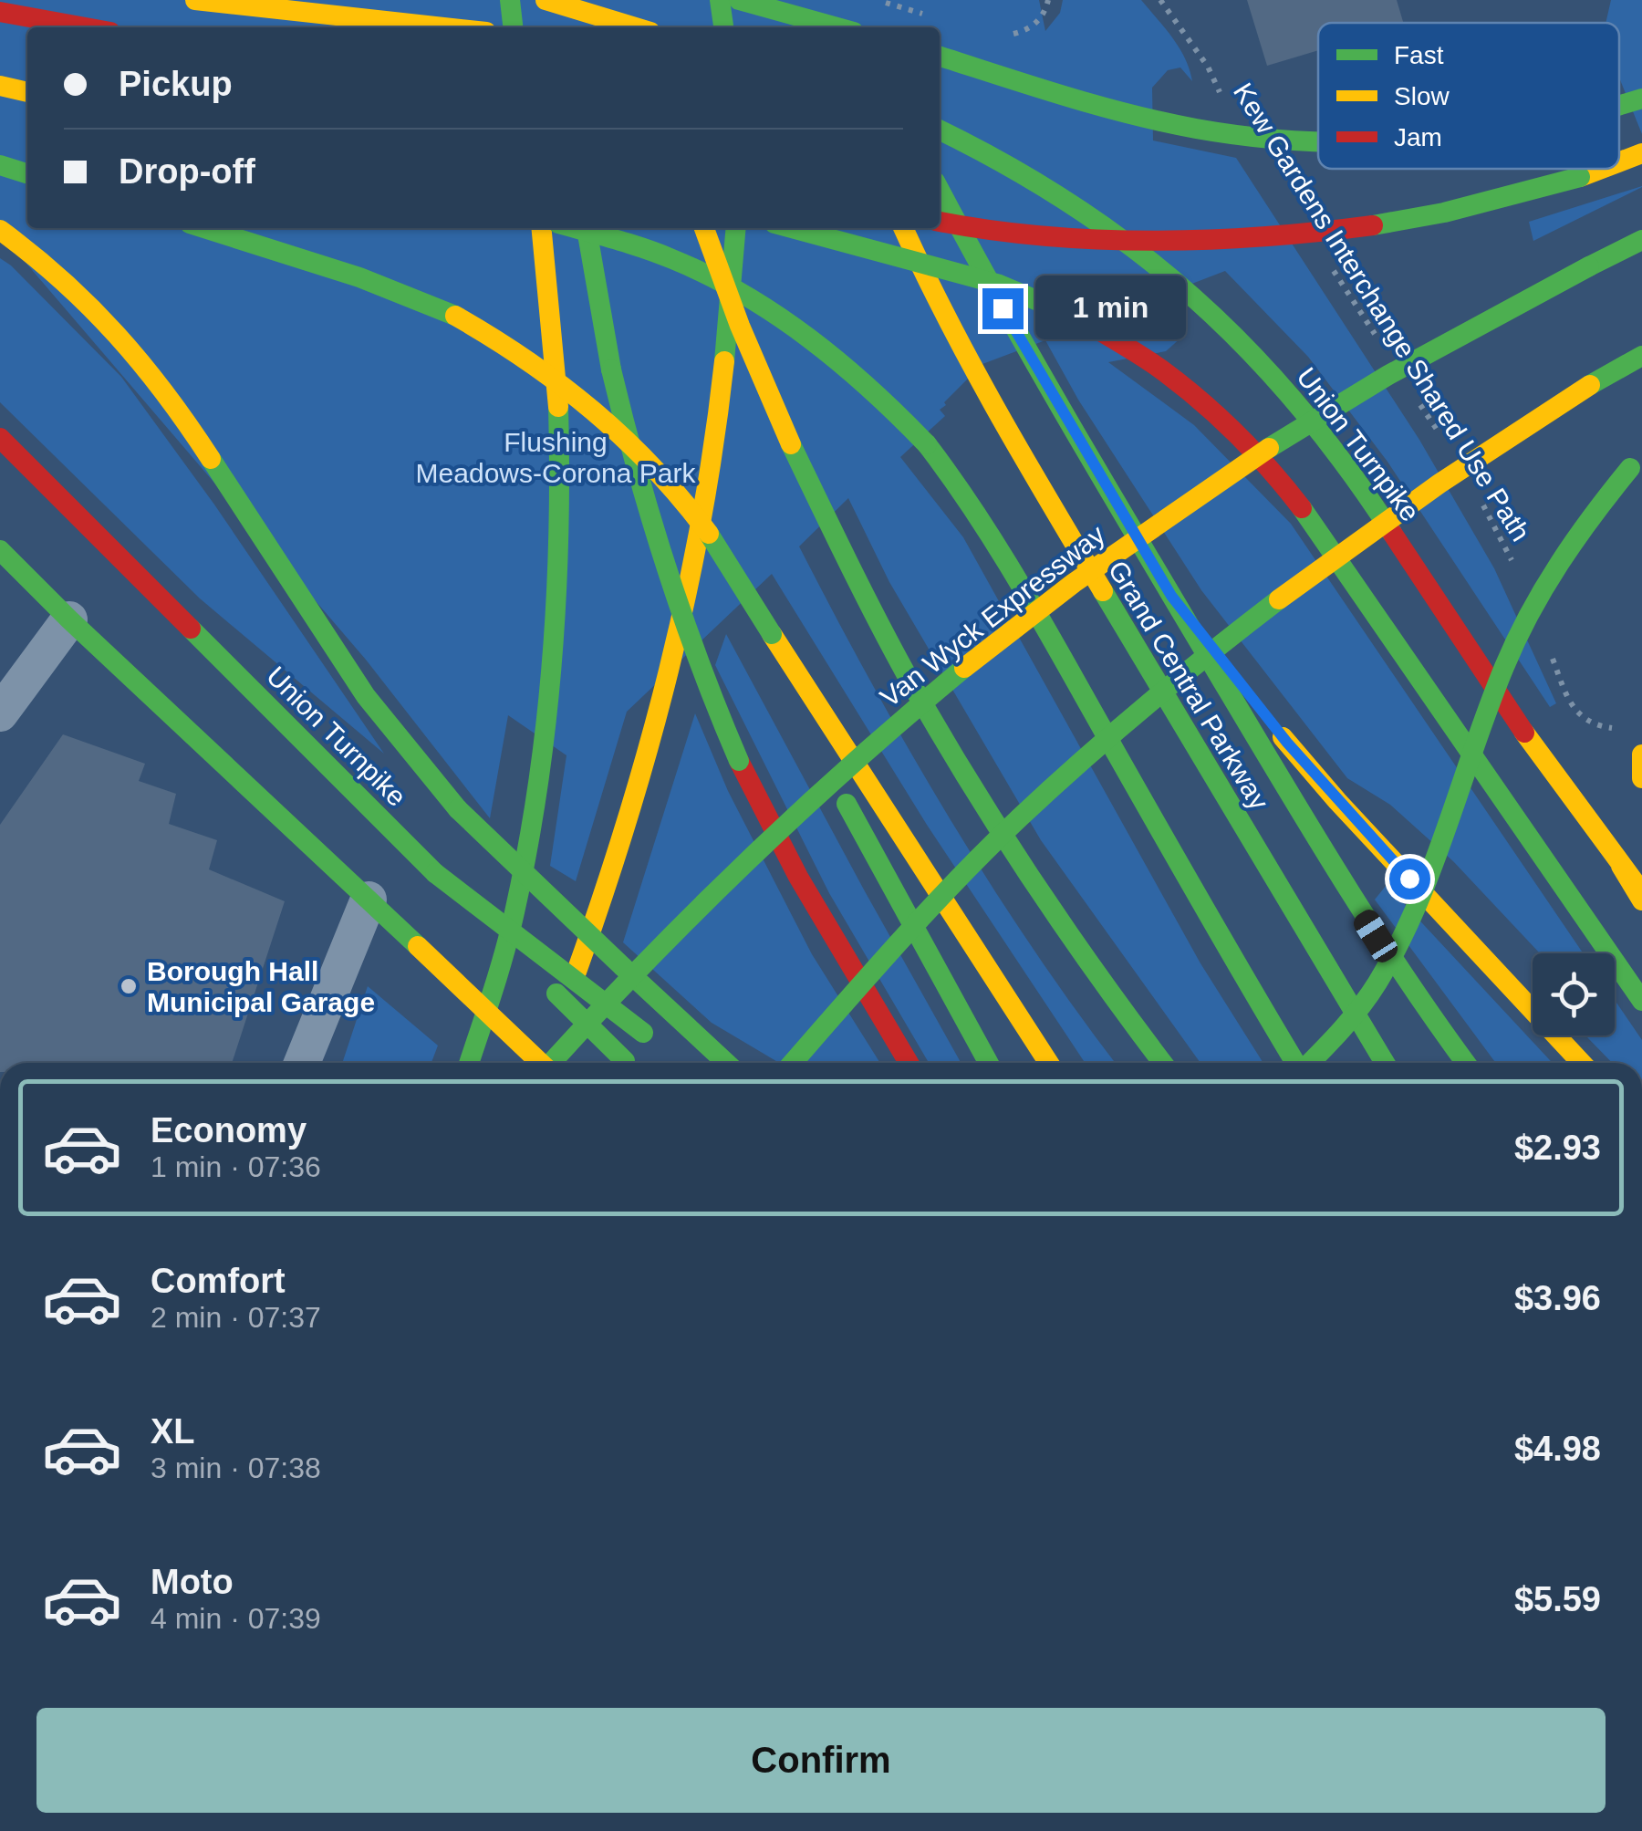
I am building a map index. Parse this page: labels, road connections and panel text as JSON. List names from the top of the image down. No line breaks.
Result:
{"streets":{"main road":["Union Turnpike","Van Wyck Expressway","Grand Central Parkway"],"path":["Kew Gardens Interchange Shared Use Path"]},"parks":["Flushing Meadows-Corona Park"],"places":["Borough Hall Municipal Garage"],"legend":["Fast","Slow","Jam"],"page":{"banner":["Pickup","Drop-off"],"bubble":"1 min","list":[{"name":"Economy","note":"1 min · 07:36","value":"$2.93"},{"name":"Comfort","note":"2 min · 07:37","value":"$3.96"},{"name":"XL","note":"3 min · 07:38","value":"$4.98"},{"name":"Moto","note":"4 min · 07:39","value":"$5.59"}],"buttons":"Confirm"}}
